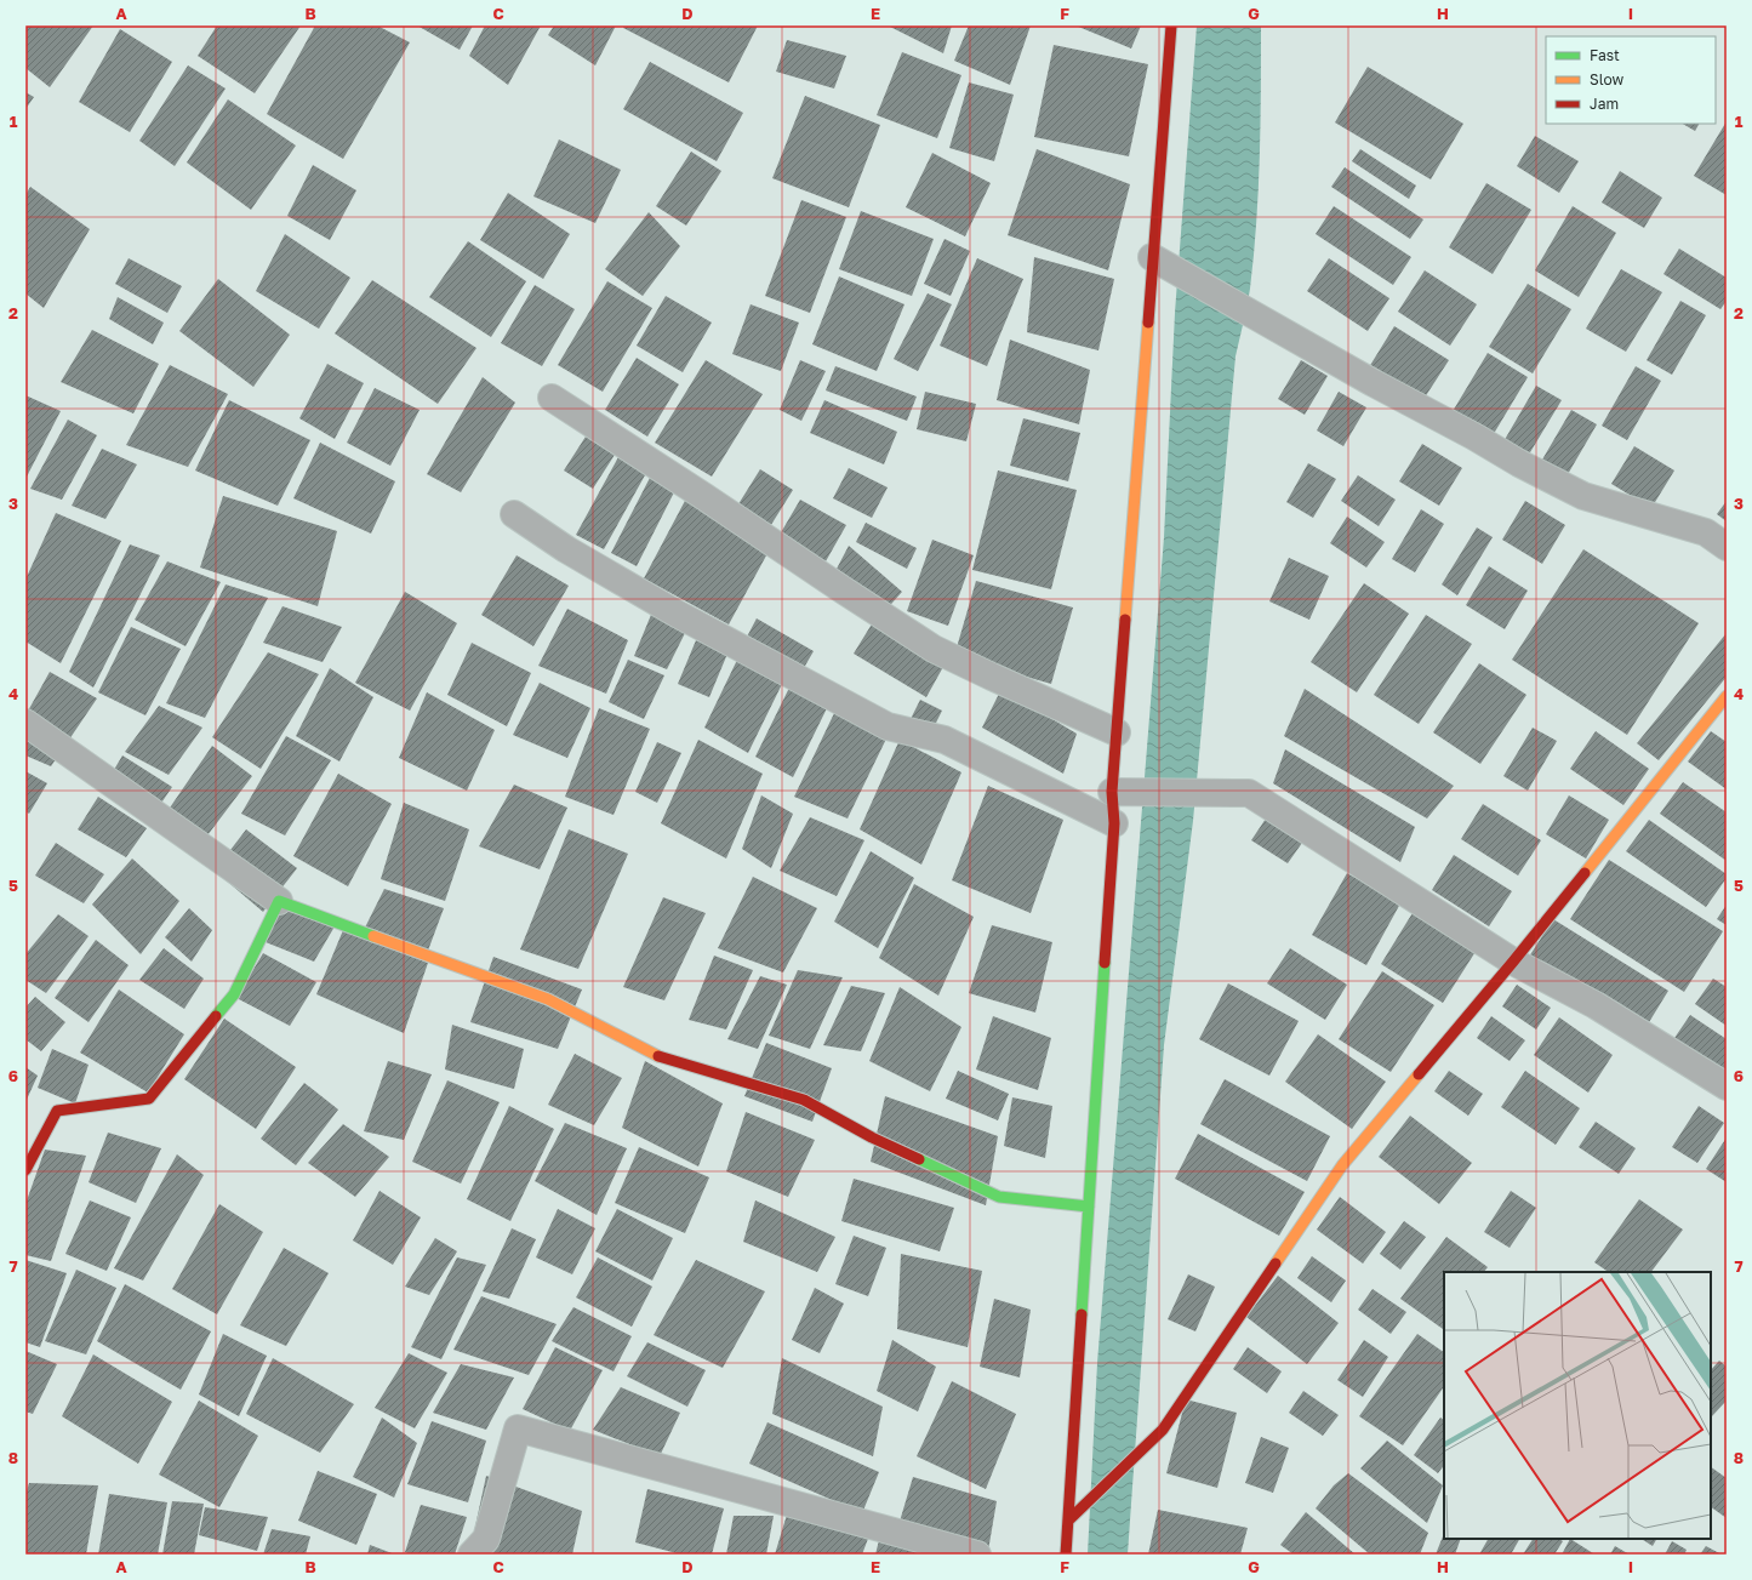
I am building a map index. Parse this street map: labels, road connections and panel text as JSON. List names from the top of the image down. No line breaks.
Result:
{"legend":["Fast","Slow","Jam"],"grid":{"columns":["A","B","C","D","E","F","G","H","I"],"rows":["1","2","3","4","5","6","7","8"]}}
